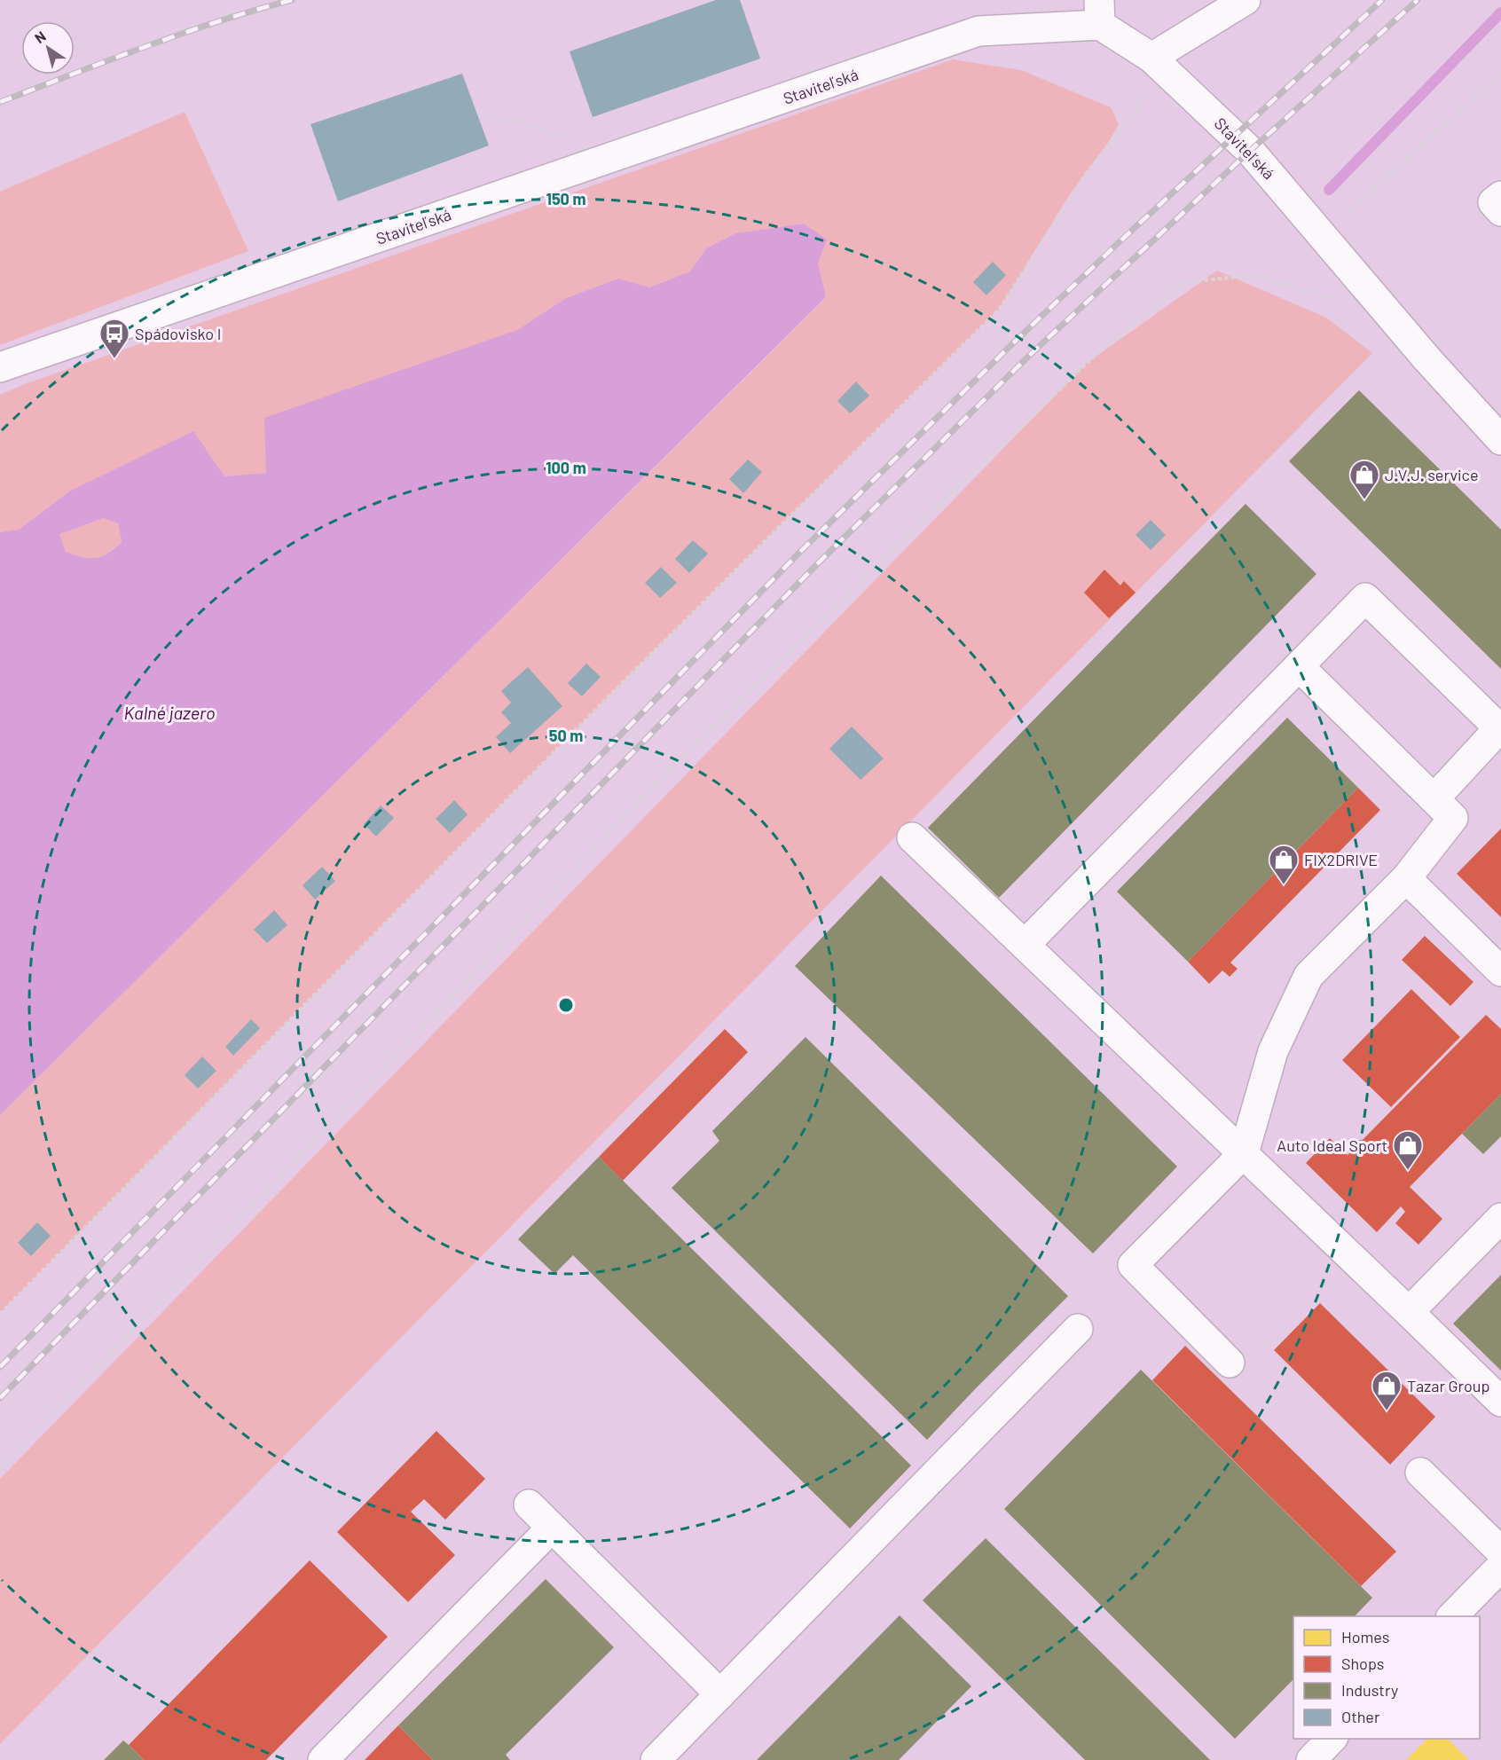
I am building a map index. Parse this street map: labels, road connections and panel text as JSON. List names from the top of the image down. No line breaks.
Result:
{"streets":{"street":["Staviteľská"]},"water":["Kalné jazero"],"places":{"bus stop":["Spádovisko I"],"shop":["J.V.J. service","FIX2DRIVE","Auto Ideal Sport","Tazar Group"]},"legend":["Homes","Shops","Industry","Other"],"north":"top left","rings":["150 m","100 m","50 m"]}
